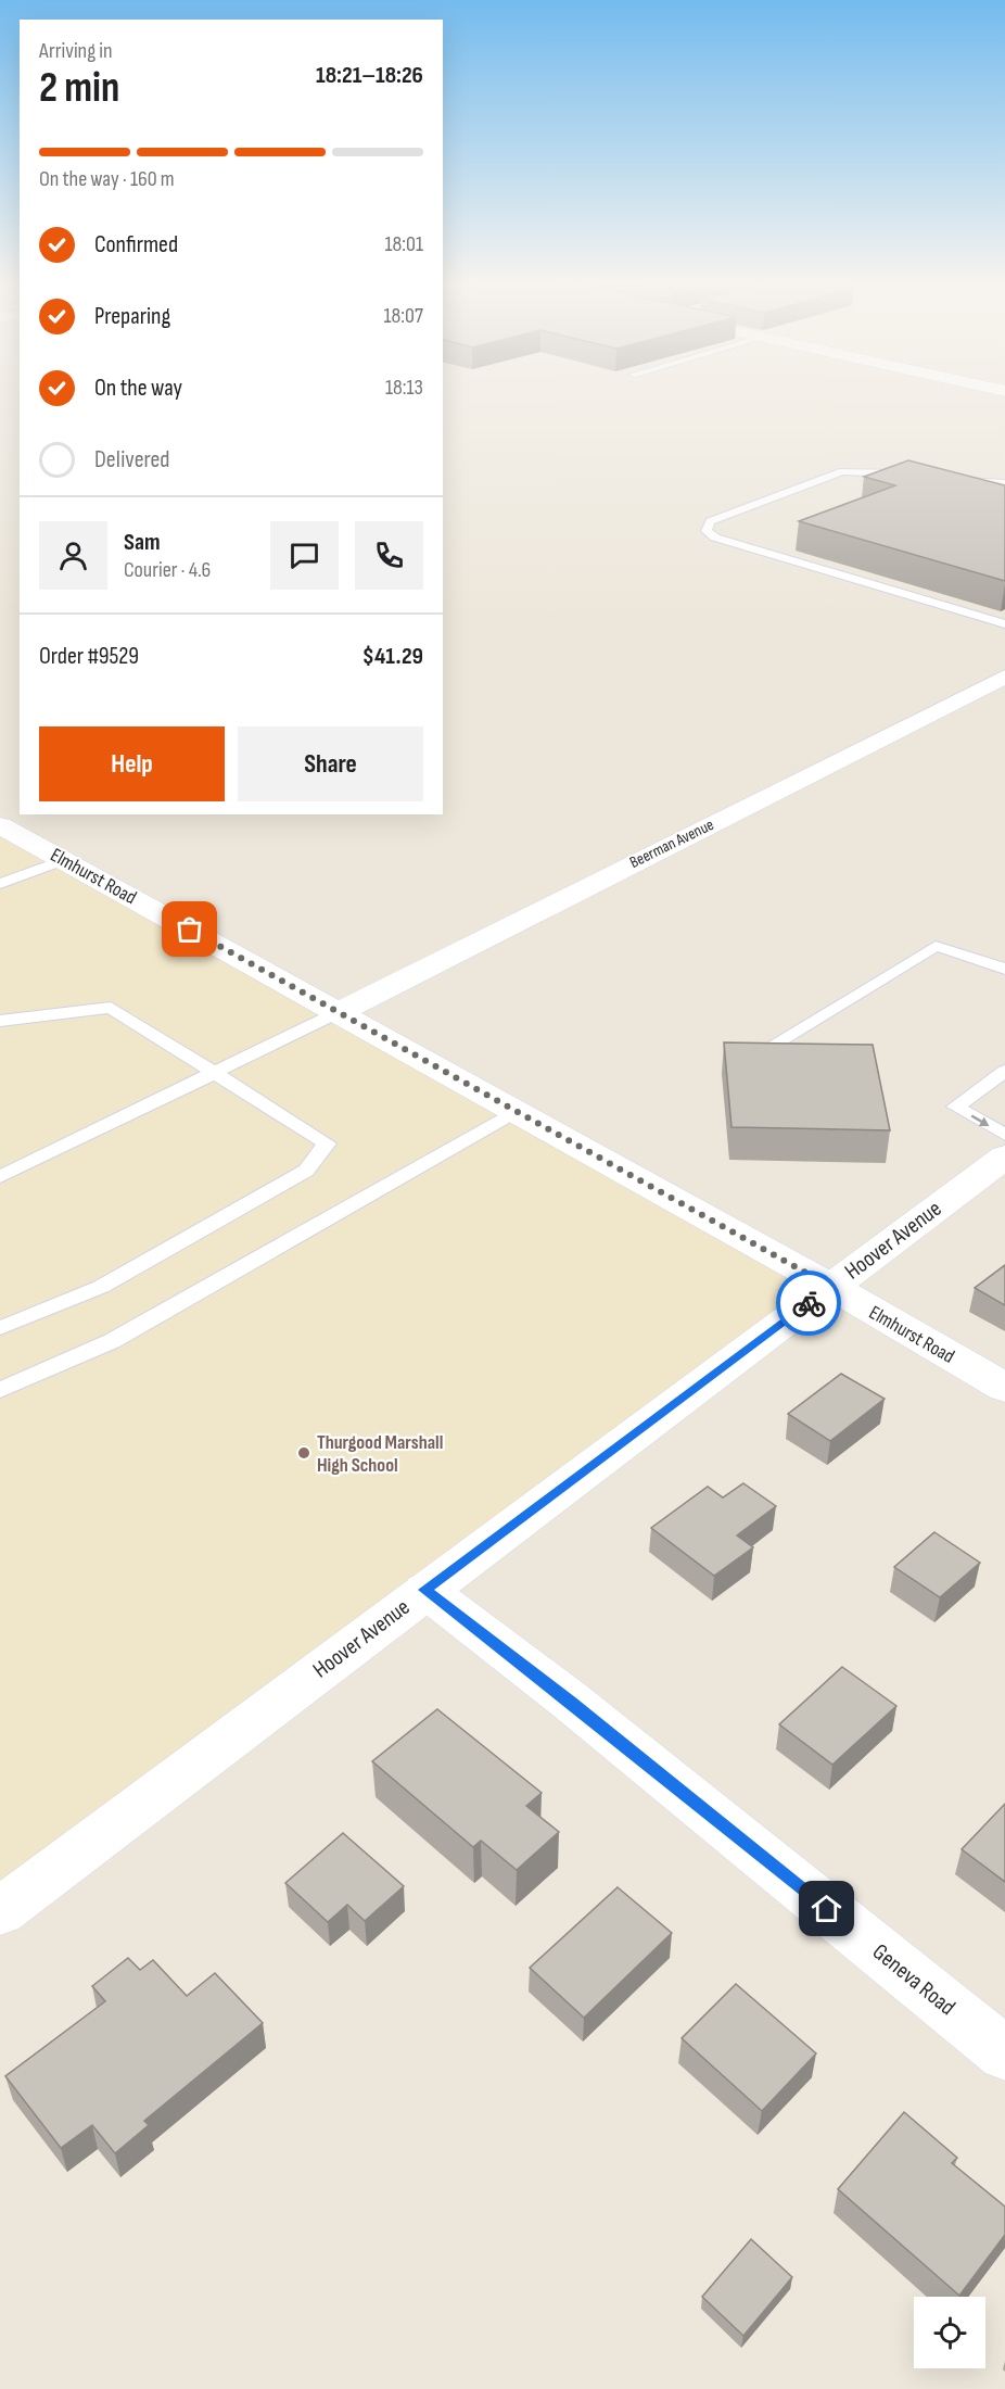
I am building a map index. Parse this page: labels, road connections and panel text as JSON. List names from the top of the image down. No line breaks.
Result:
{"streets":{"street":["Beerman Avenue","Elmhurst Road","Hoover Avenue","Geneva Road"]},"crossings":[["Beerman Avenue","Elmhurst Road"],["Elmhurst Road","Hoover Avenue"],["Hoover Avenue","Geneva Road"]],"places":["Thurgood Marshall High School"],"page":{"heading":["2 min","Arriving in","18:21–18:26"],"panel":["Sam","Courier · 4.6","Order #9529","$41.29"],"bar":"On the way · 160 m","list":[["Confirmed","18:01"],["Preparing","18:07"],["On the way","18:13"],"Delivered"],"buttons":["Help","Share"]}}
